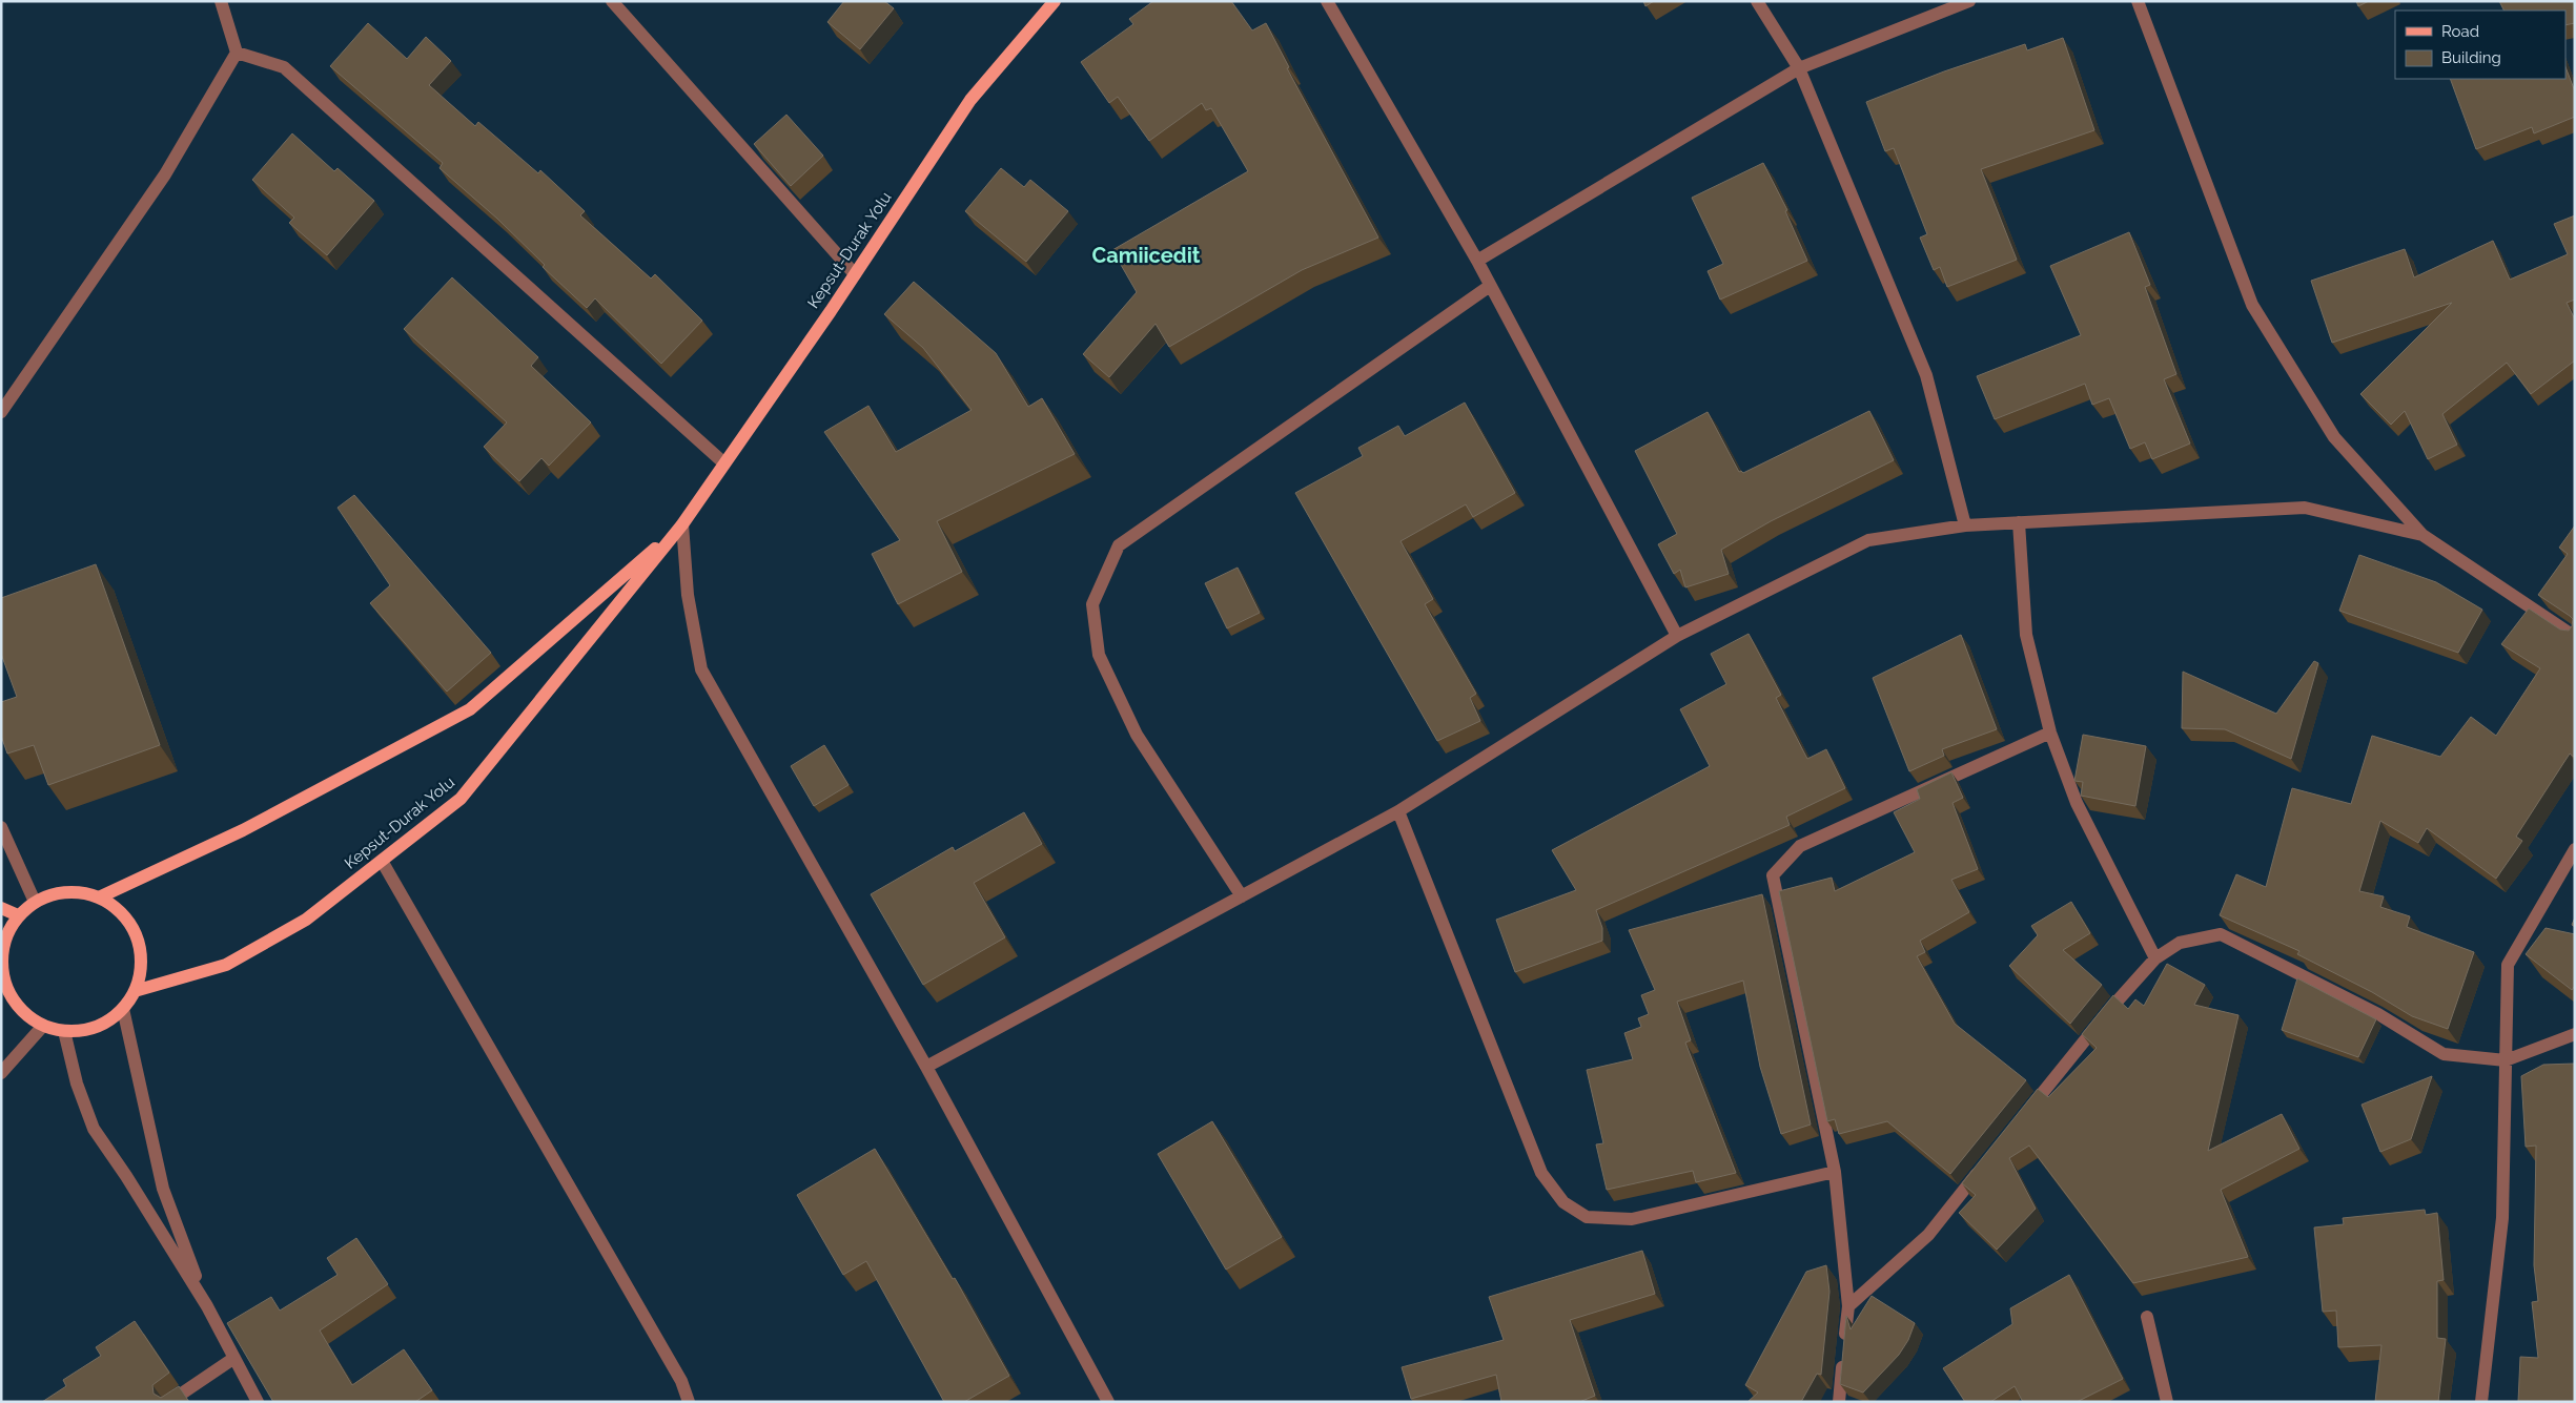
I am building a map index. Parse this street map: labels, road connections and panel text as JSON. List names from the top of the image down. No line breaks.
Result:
{"streets":{"main road":["Kepsut-Durak Yolu"]},"districts":["Camiicedit"],"legend":["Road","Building"]}
